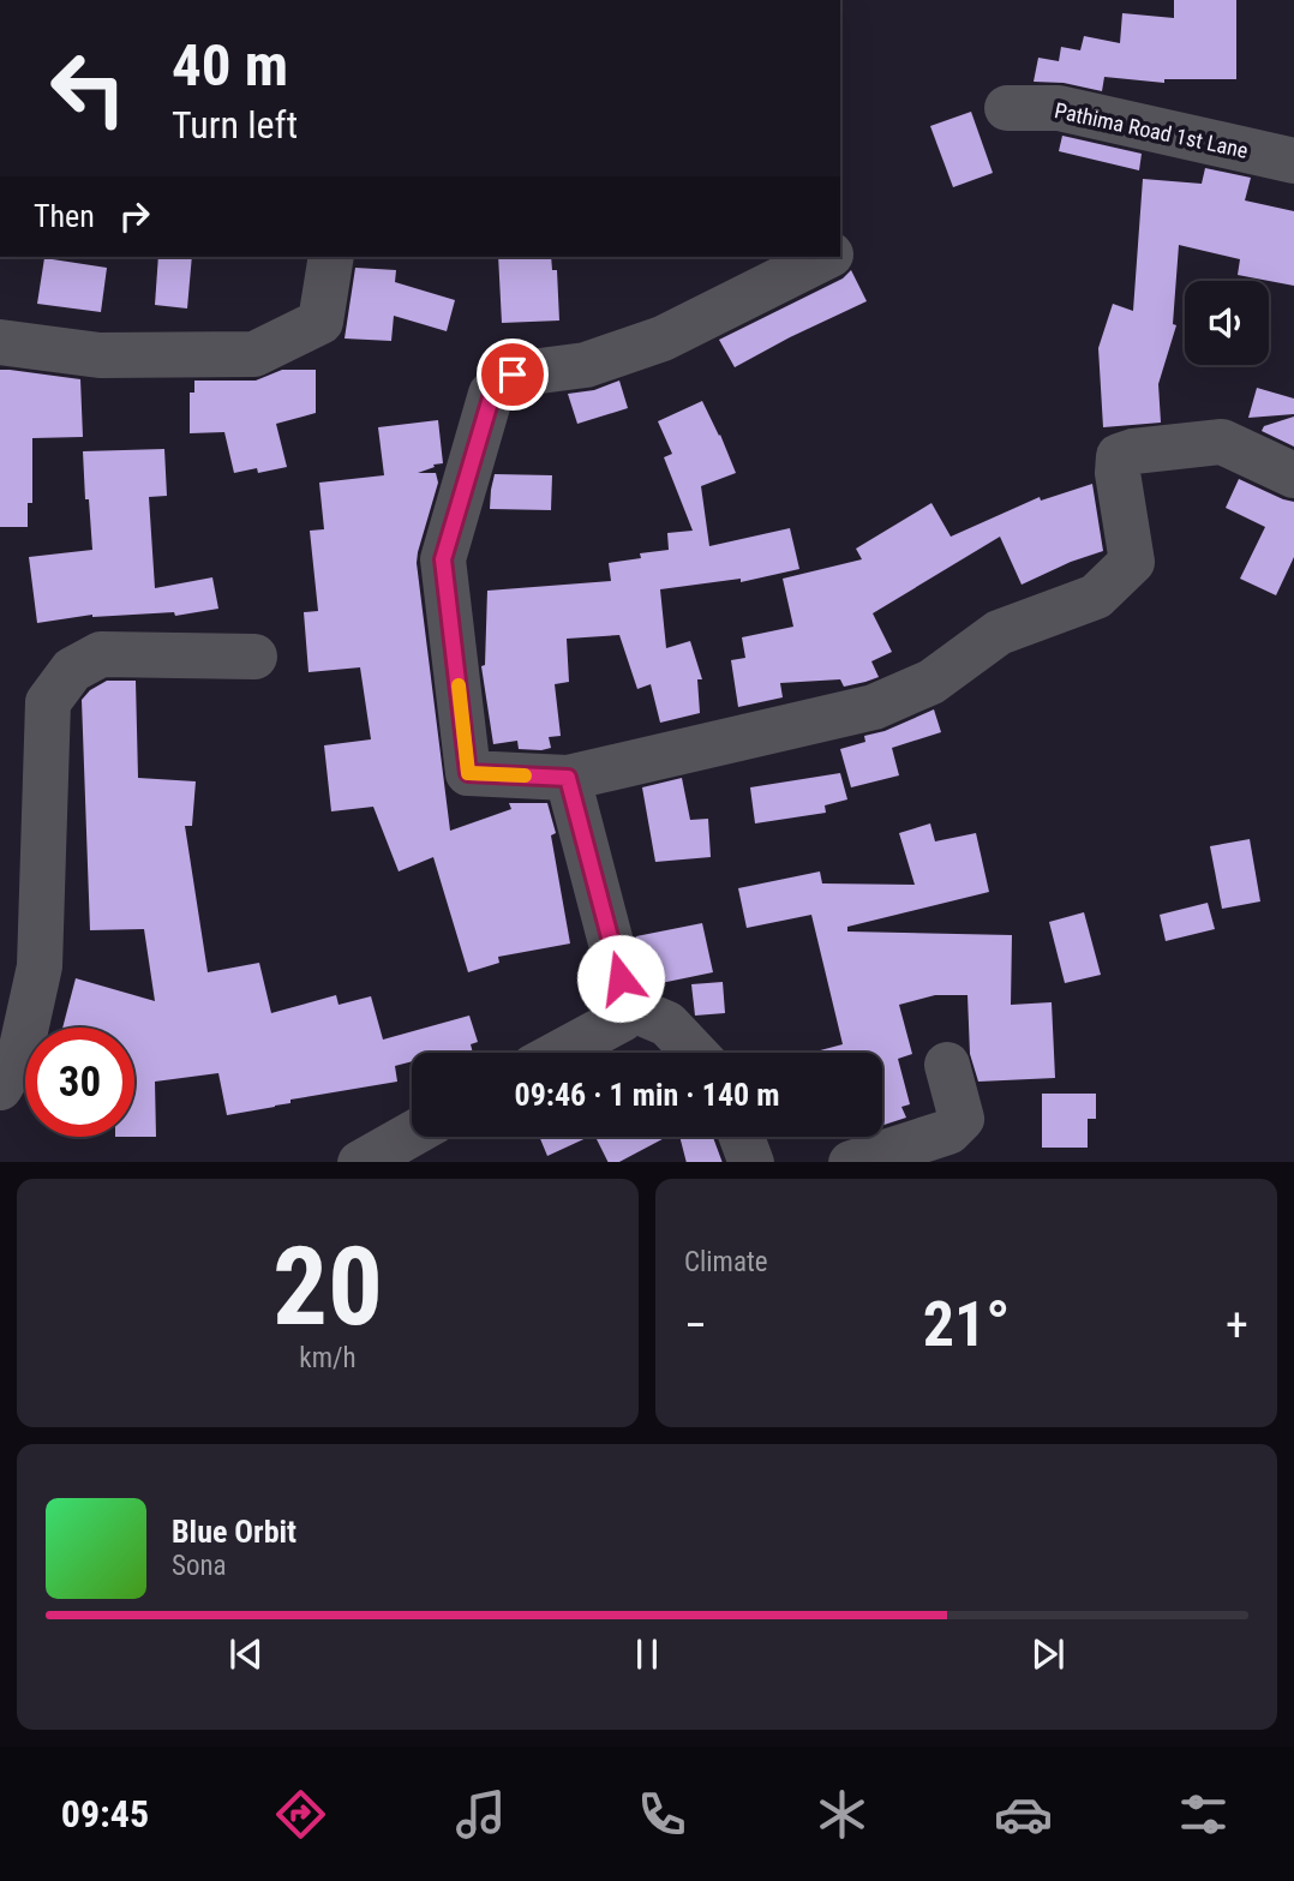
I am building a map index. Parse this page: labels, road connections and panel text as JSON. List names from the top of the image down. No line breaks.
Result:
{"streets":{"street":["Pathima Road 1st Lane"]},"page":{"turn":["40 m","Turn left"],"then":"Then","limit":"30","trip":"09:46 · 1 min · 140 m","tile":[["20","km/h"],"Climate"],"heat":["−","21°","+"],"song":["Blue Orbit","Sona"],"tabs":"09:45"}}
